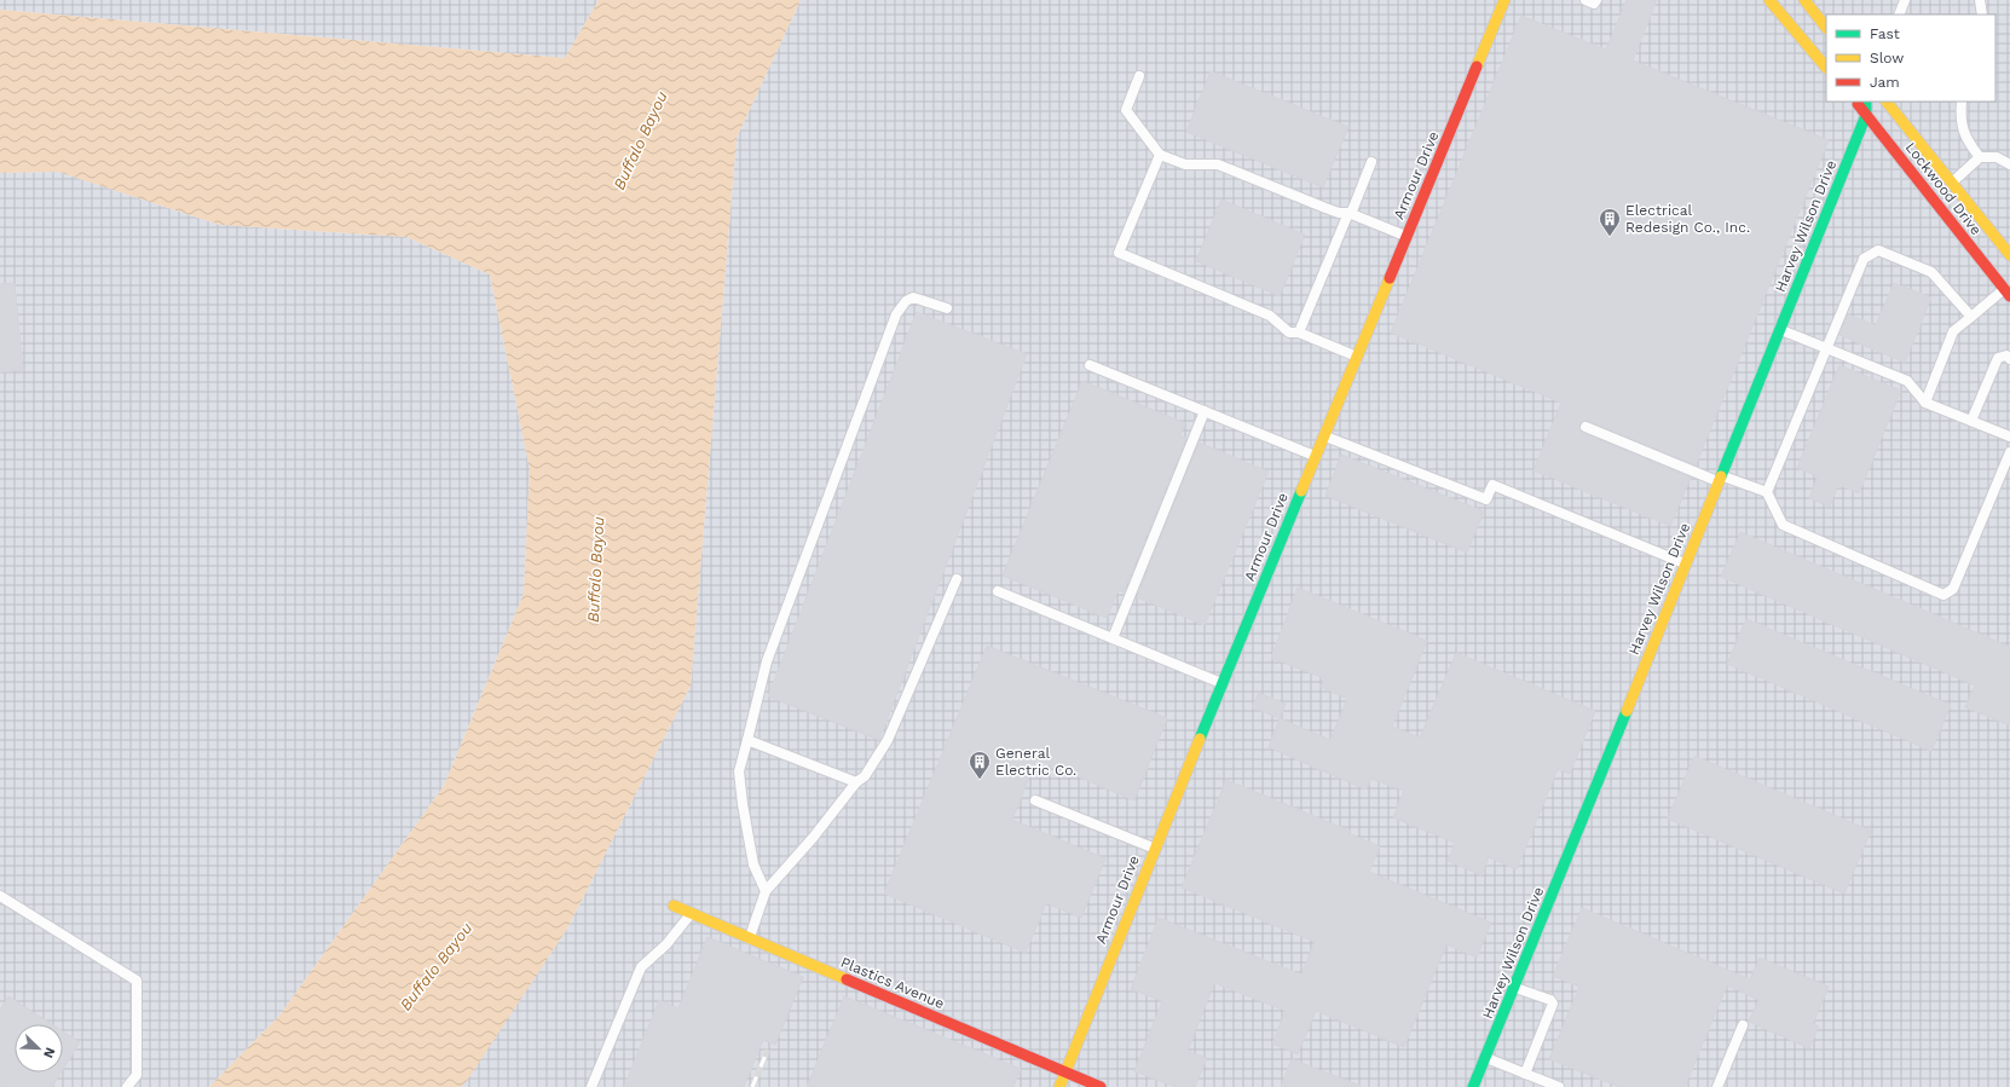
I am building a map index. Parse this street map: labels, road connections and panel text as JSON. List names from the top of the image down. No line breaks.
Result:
{"streets":{"street":["Armour Drive","Lockwood Drive","Harvey Wilson Drive","Plastics Avenue"]},"crossings":[["Armour Drive","Plastics Avenue"],["Lockwood Drive","Harvey Wilson Drive"]],"water":["Buffalo Bayou"],"places":{"building":["Electrical Redesign Co., Inc.","General Electric Co."]},"legend":["Fast","Slow","Jam"],"north":"bottom right"}
